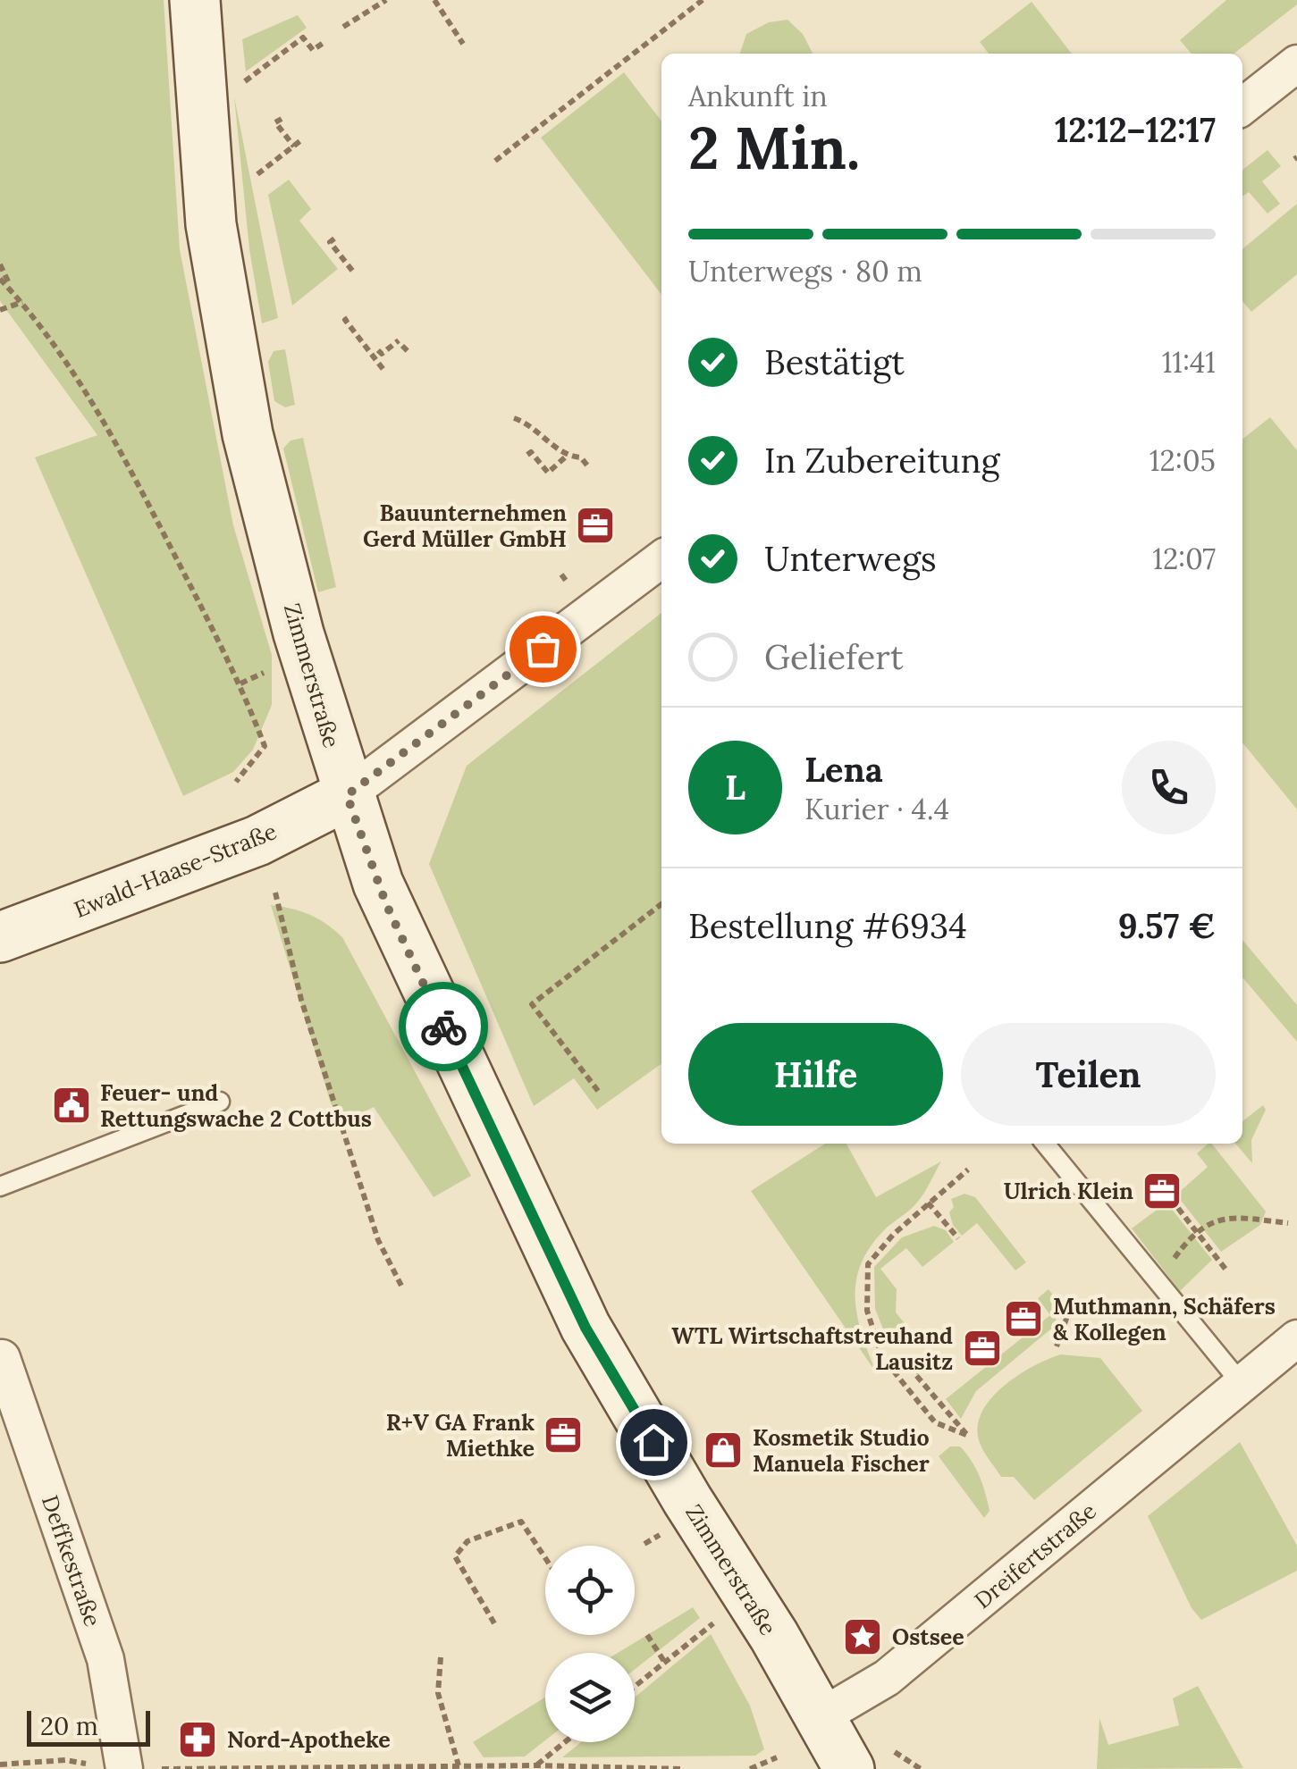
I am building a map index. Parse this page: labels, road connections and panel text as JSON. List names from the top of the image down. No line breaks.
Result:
{"streets":{"street":["Zimmerstraße","Ewald-Haase-Straße","Dreifertstraße","Deffkestraße"]},"crossings":[["Zimmerstraße","Ewald-Haase-Straße"],["Zimmerstraße","Dreifertstraße"]],"places":{"office":["Bauunternehmen Gerd Müller GmbH","Ulrich Klein","Muthmann, Schäfers & Kollegen","WTL Wirtschaftstreuhand Lausitz","R+V GA Frank Miethke"],"public building":["Feuer- und Rettungswache 2 Cottbus"],"shop":["Kosmetik Studio Manuela Fischer"],"place":["Ostsee"],"pharmacy":["Nord-Apotheke"]},"scale_bar":"20 m","page":{"heading":["2 Min.","Ankunft in","12:12–12:17"],"panel":["Lena","Kurier · 4.4","Bestellung #6934","9.57 €"],"bar":"Unterwegs · 80 m","list":[["Bestätigt","11:41"],["In Zubereitung","12:05"],["Unterwegs","12:07"],"Geliefert"],"round":"L","buttons":["Hilfe","Teilen"],"scale":"20 m"}}
